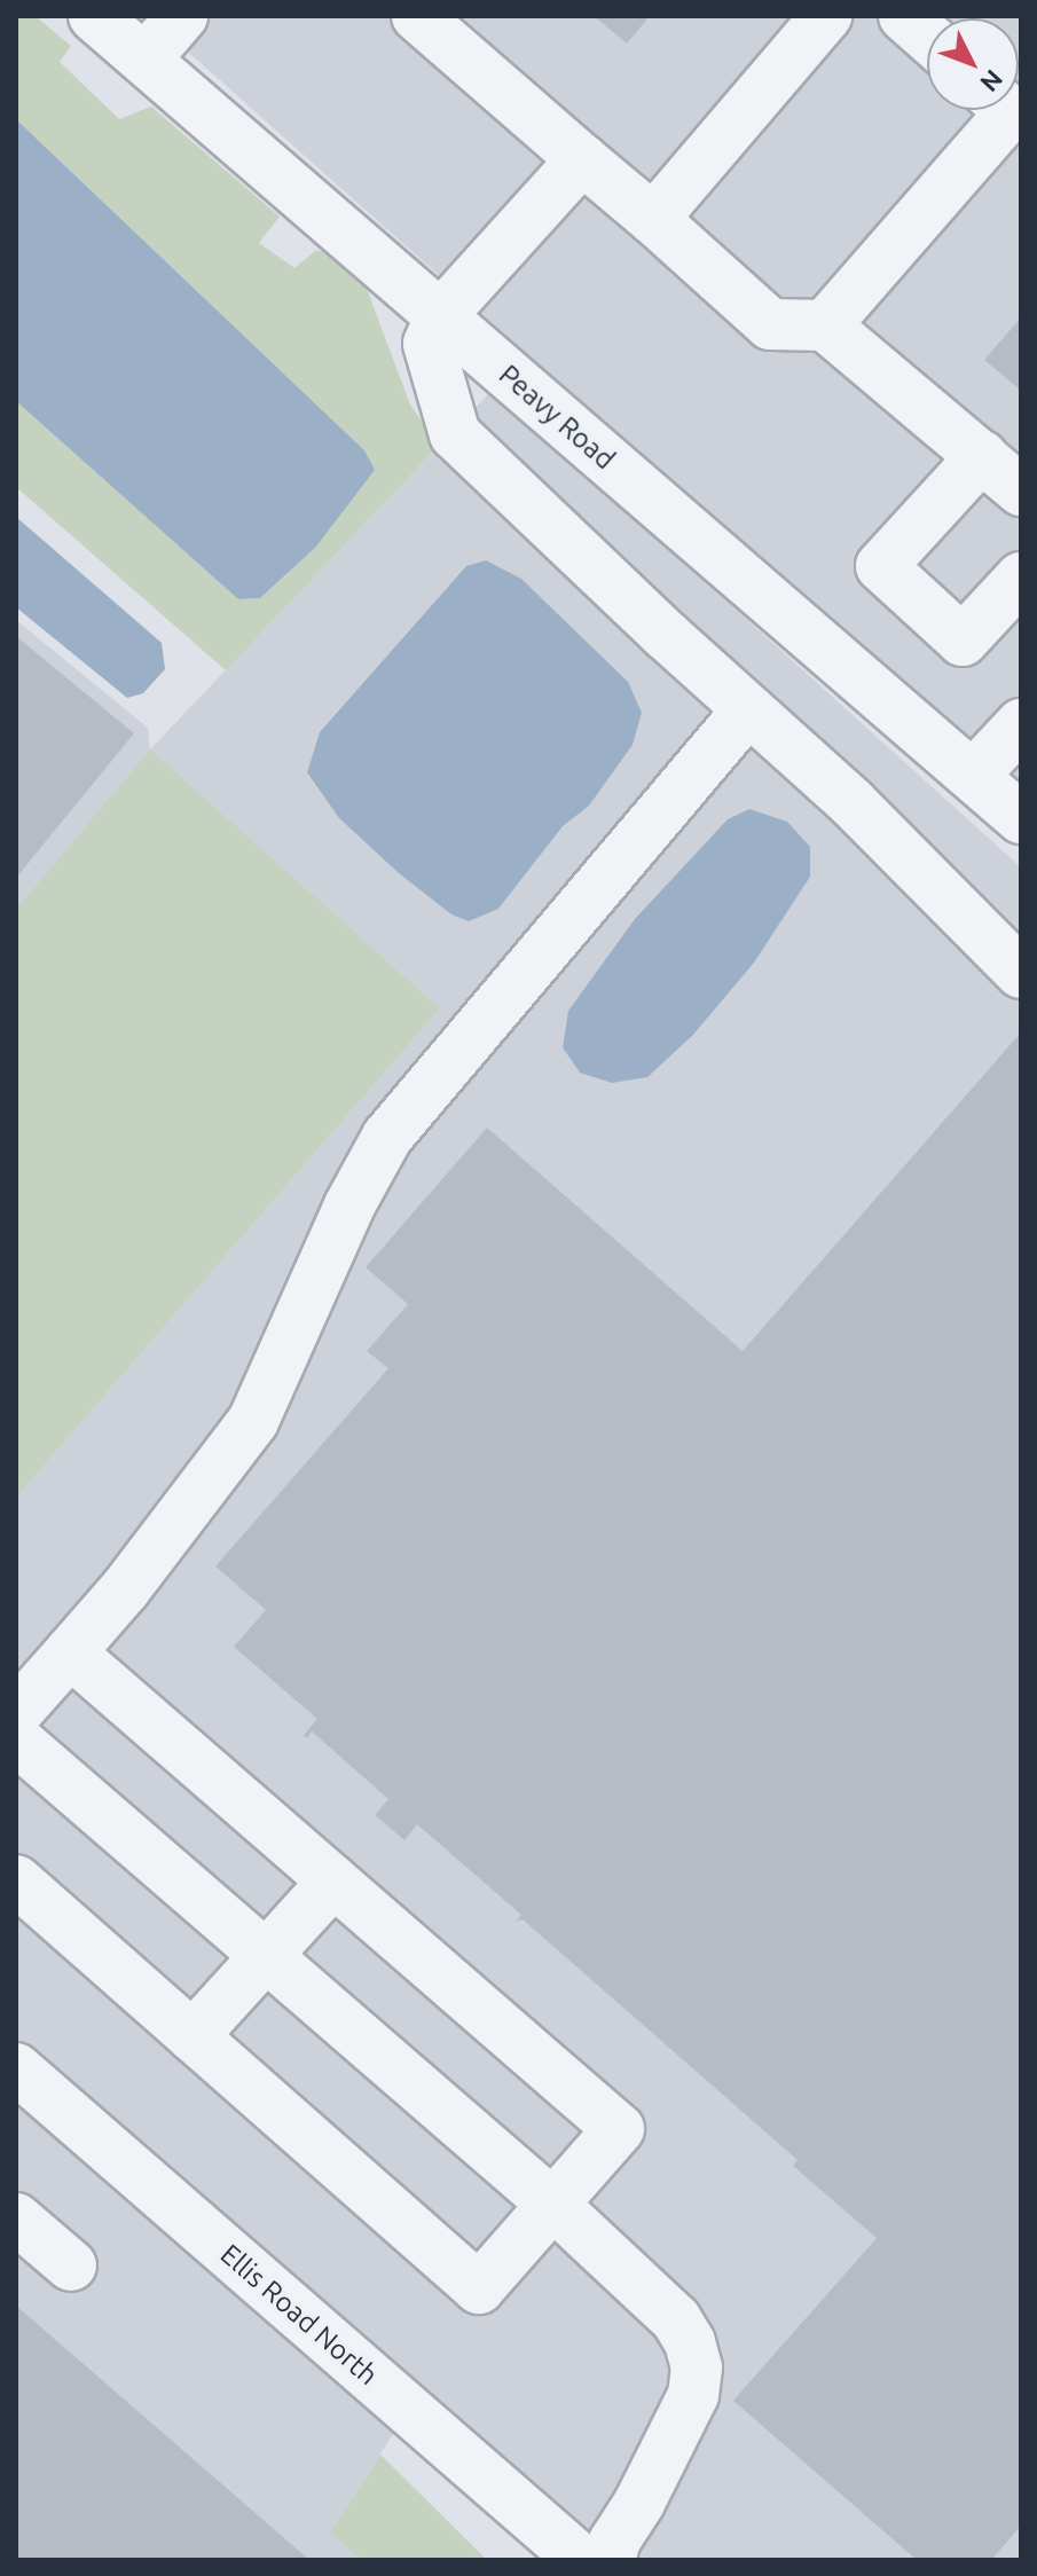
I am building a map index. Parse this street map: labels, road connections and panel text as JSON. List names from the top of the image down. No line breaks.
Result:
{"streets":{"street":["Peavy Road","Ellis Road North"]},"north":"bottom right"}
